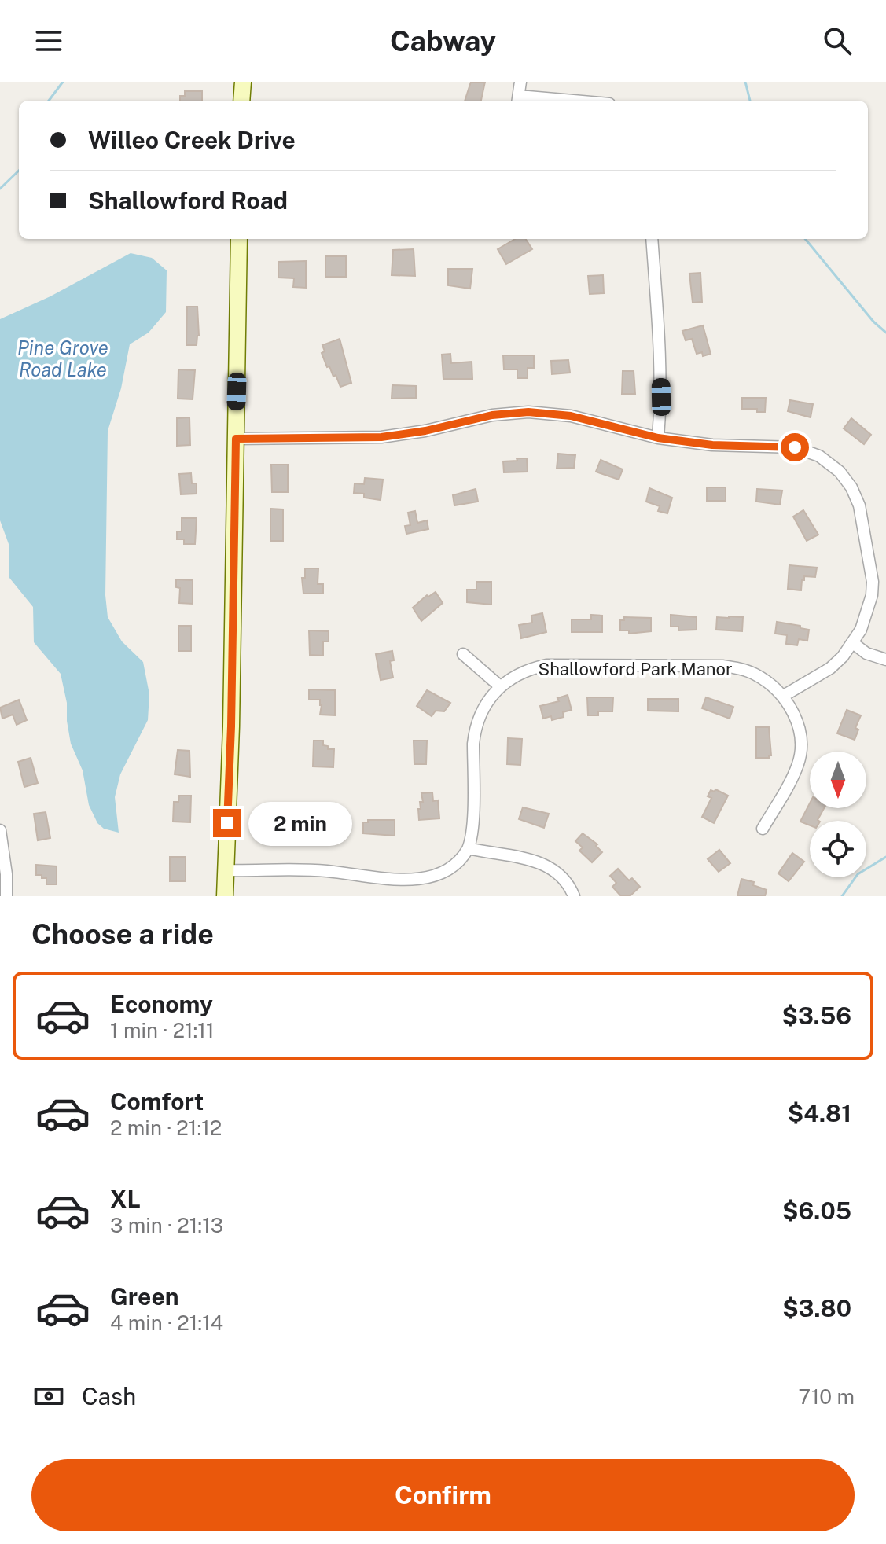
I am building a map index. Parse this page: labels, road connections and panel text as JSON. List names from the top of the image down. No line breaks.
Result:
{"streets":{"street":["Shallowford Park Manor"]},"water":["Pine Grove Road Lake"],"north":"bottom","page":{"header":"Cabway","banner":["Willeo Creek Drive","Shallowford Road"],"bubble":"2 min","heading":"Choose a ride","list":[{"name":"Economy","note":"1 min · 21:11","value":"$3.56"},{"name":"Comfort","note":"2 min · 21:12","value":"$4.81"},{"name":"XL","note":"3 min · 21:13","value":"$6.05"},{"name":"Green","note":"4 min · 21:14","value":"$3.80"}],"pay":["Cash","710 m"],"buttons":"Confirm"}}
